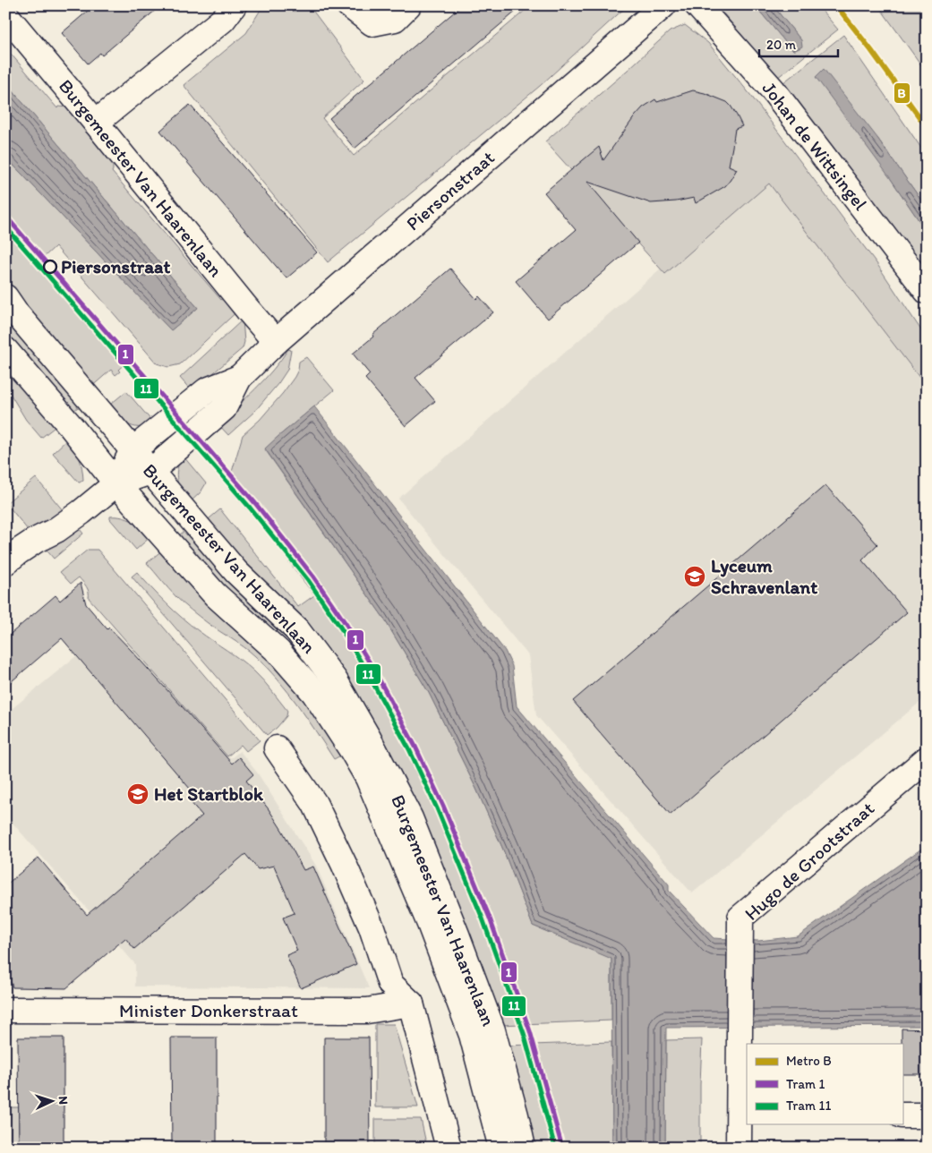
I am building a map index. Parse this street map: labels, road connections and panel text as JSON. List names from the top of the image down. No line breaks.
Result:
{"streets":{"street":["Johan de Wittsingel","Burgemeester Van Haarenlaan","Piersonstraat","Hugo de Grootstraat","Minister Donkerstraat"]},"crossings":[["Burgemeester Van Haarenlaan","Piersonstraat"]],"places":{"other":["Piersonstraat"],"school or university":["Lyceum Schravenlant","Het Startblok"]},"lines":["metro line B","tram line 1","tram line 11"],"legend":["Metro B","Tram 1","Tram 11"],"scale_bar":"20 m","north":"right"}
